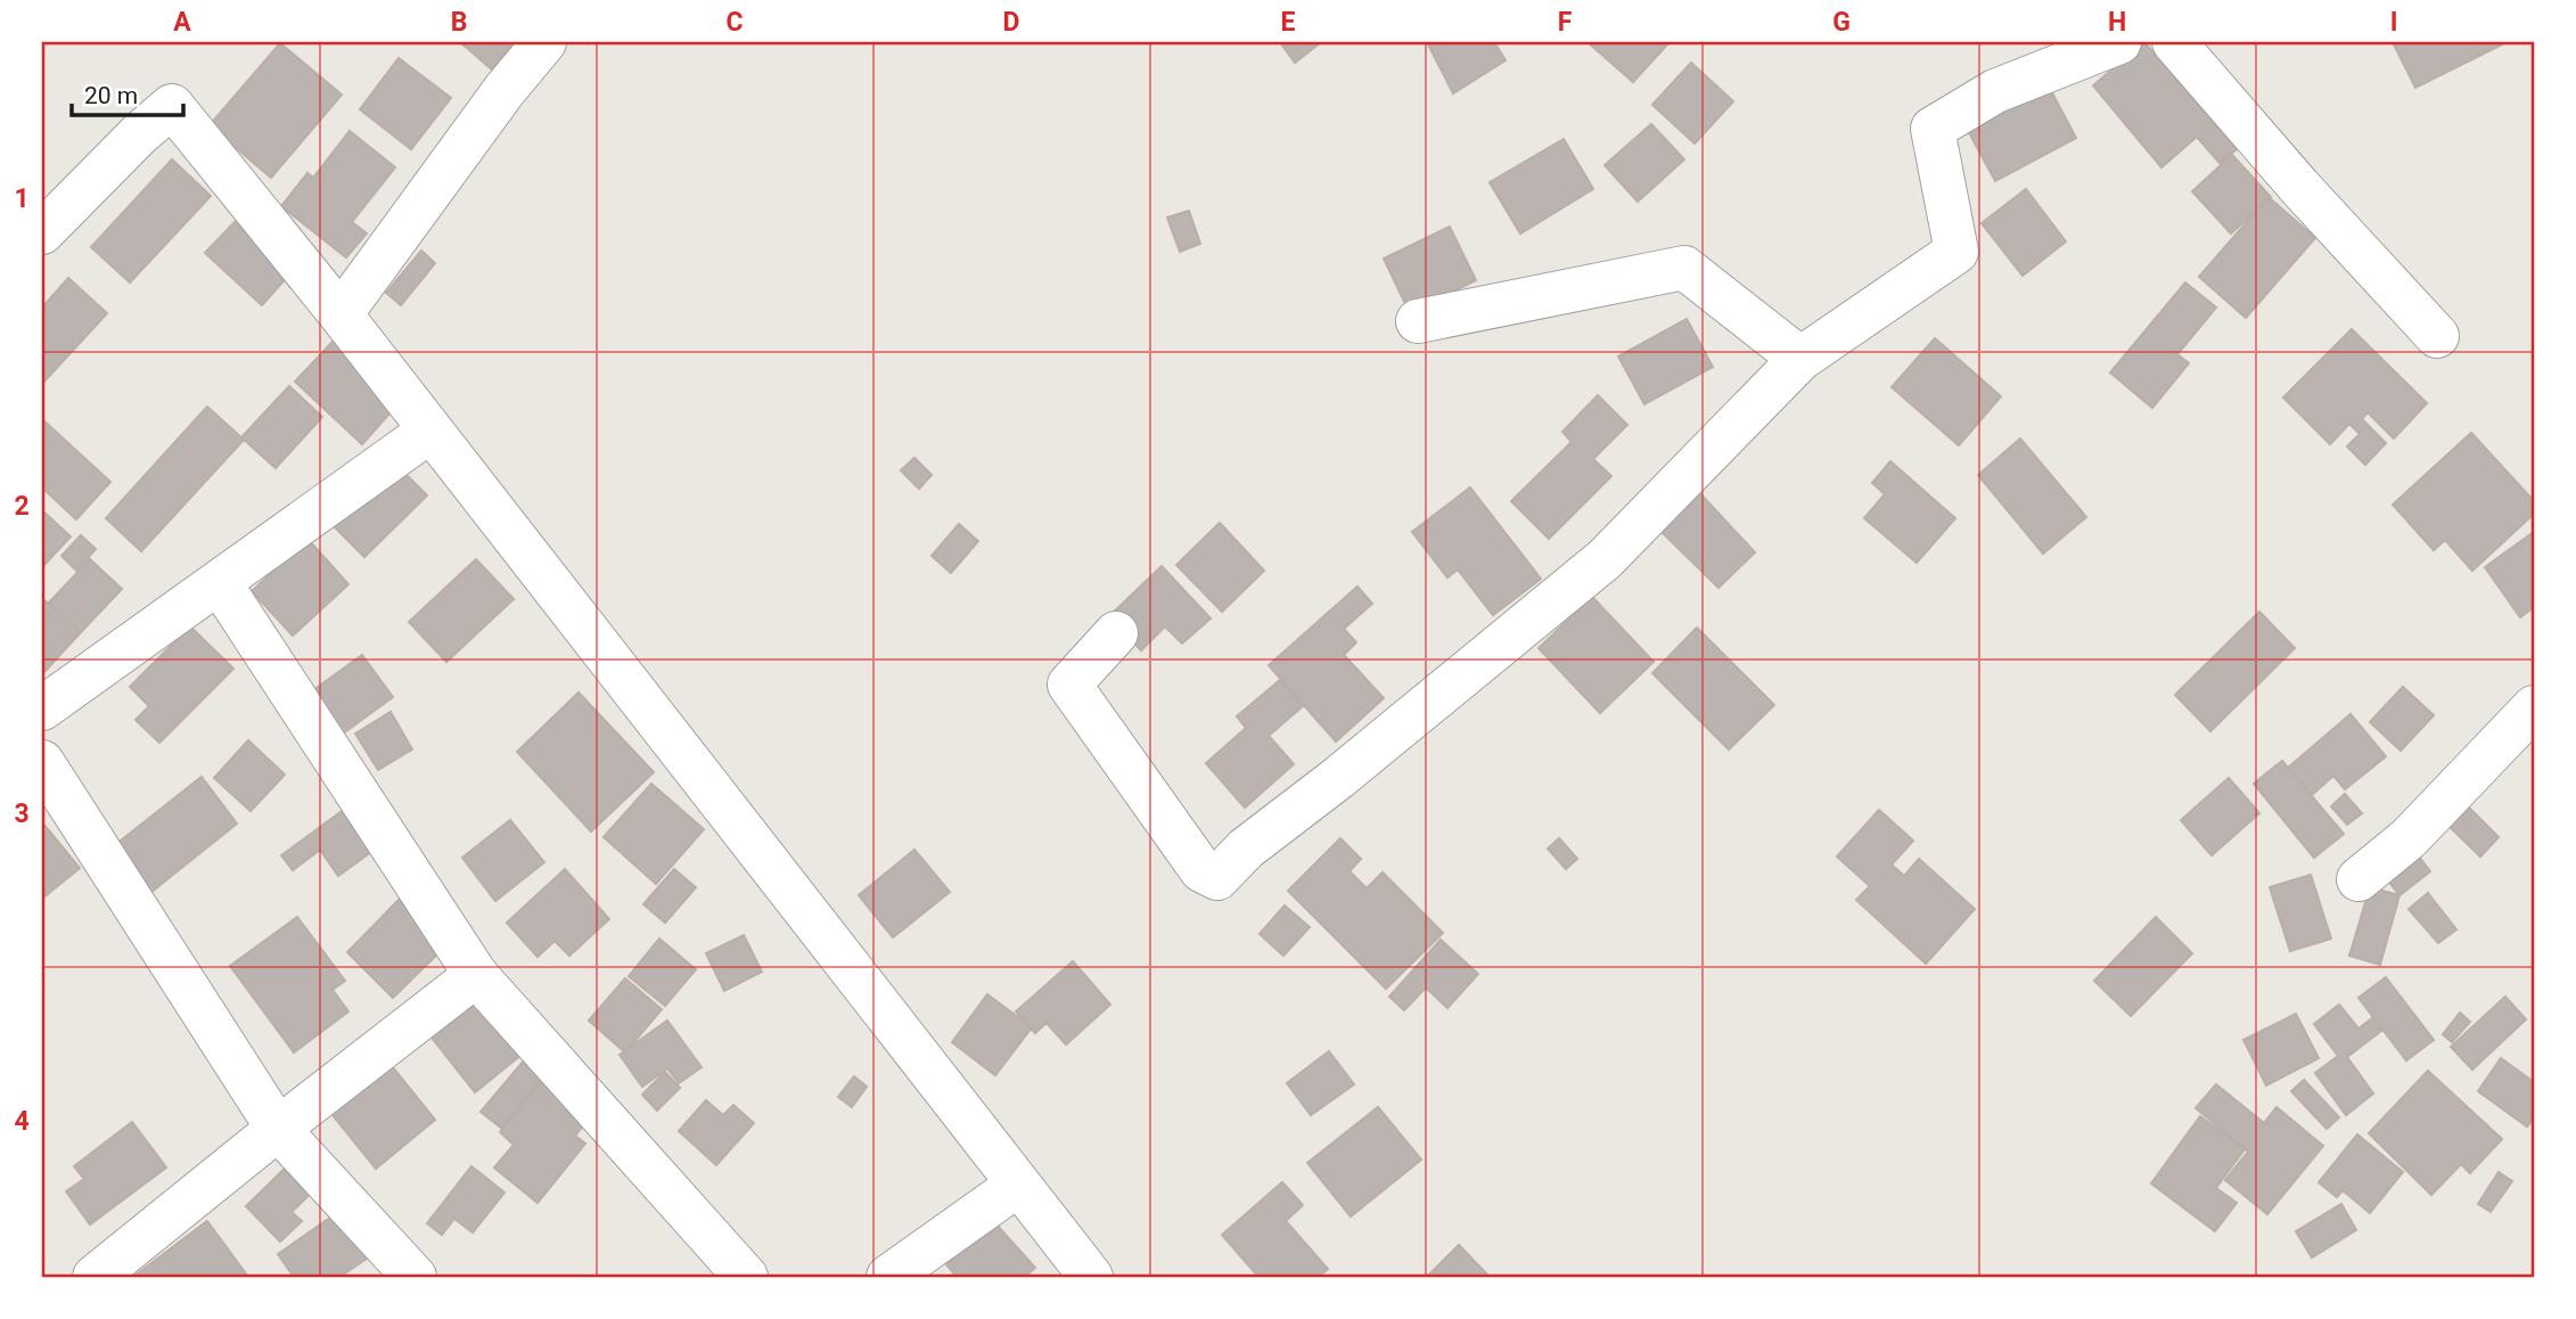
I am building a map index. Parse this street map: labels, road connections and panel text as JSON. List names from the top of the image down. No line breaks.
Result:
{"scale_bar":"20 m","grid":{"columns":["A","B","C","D","E","F","G","H","I"],"rows":["1","2","3","4"]}}
